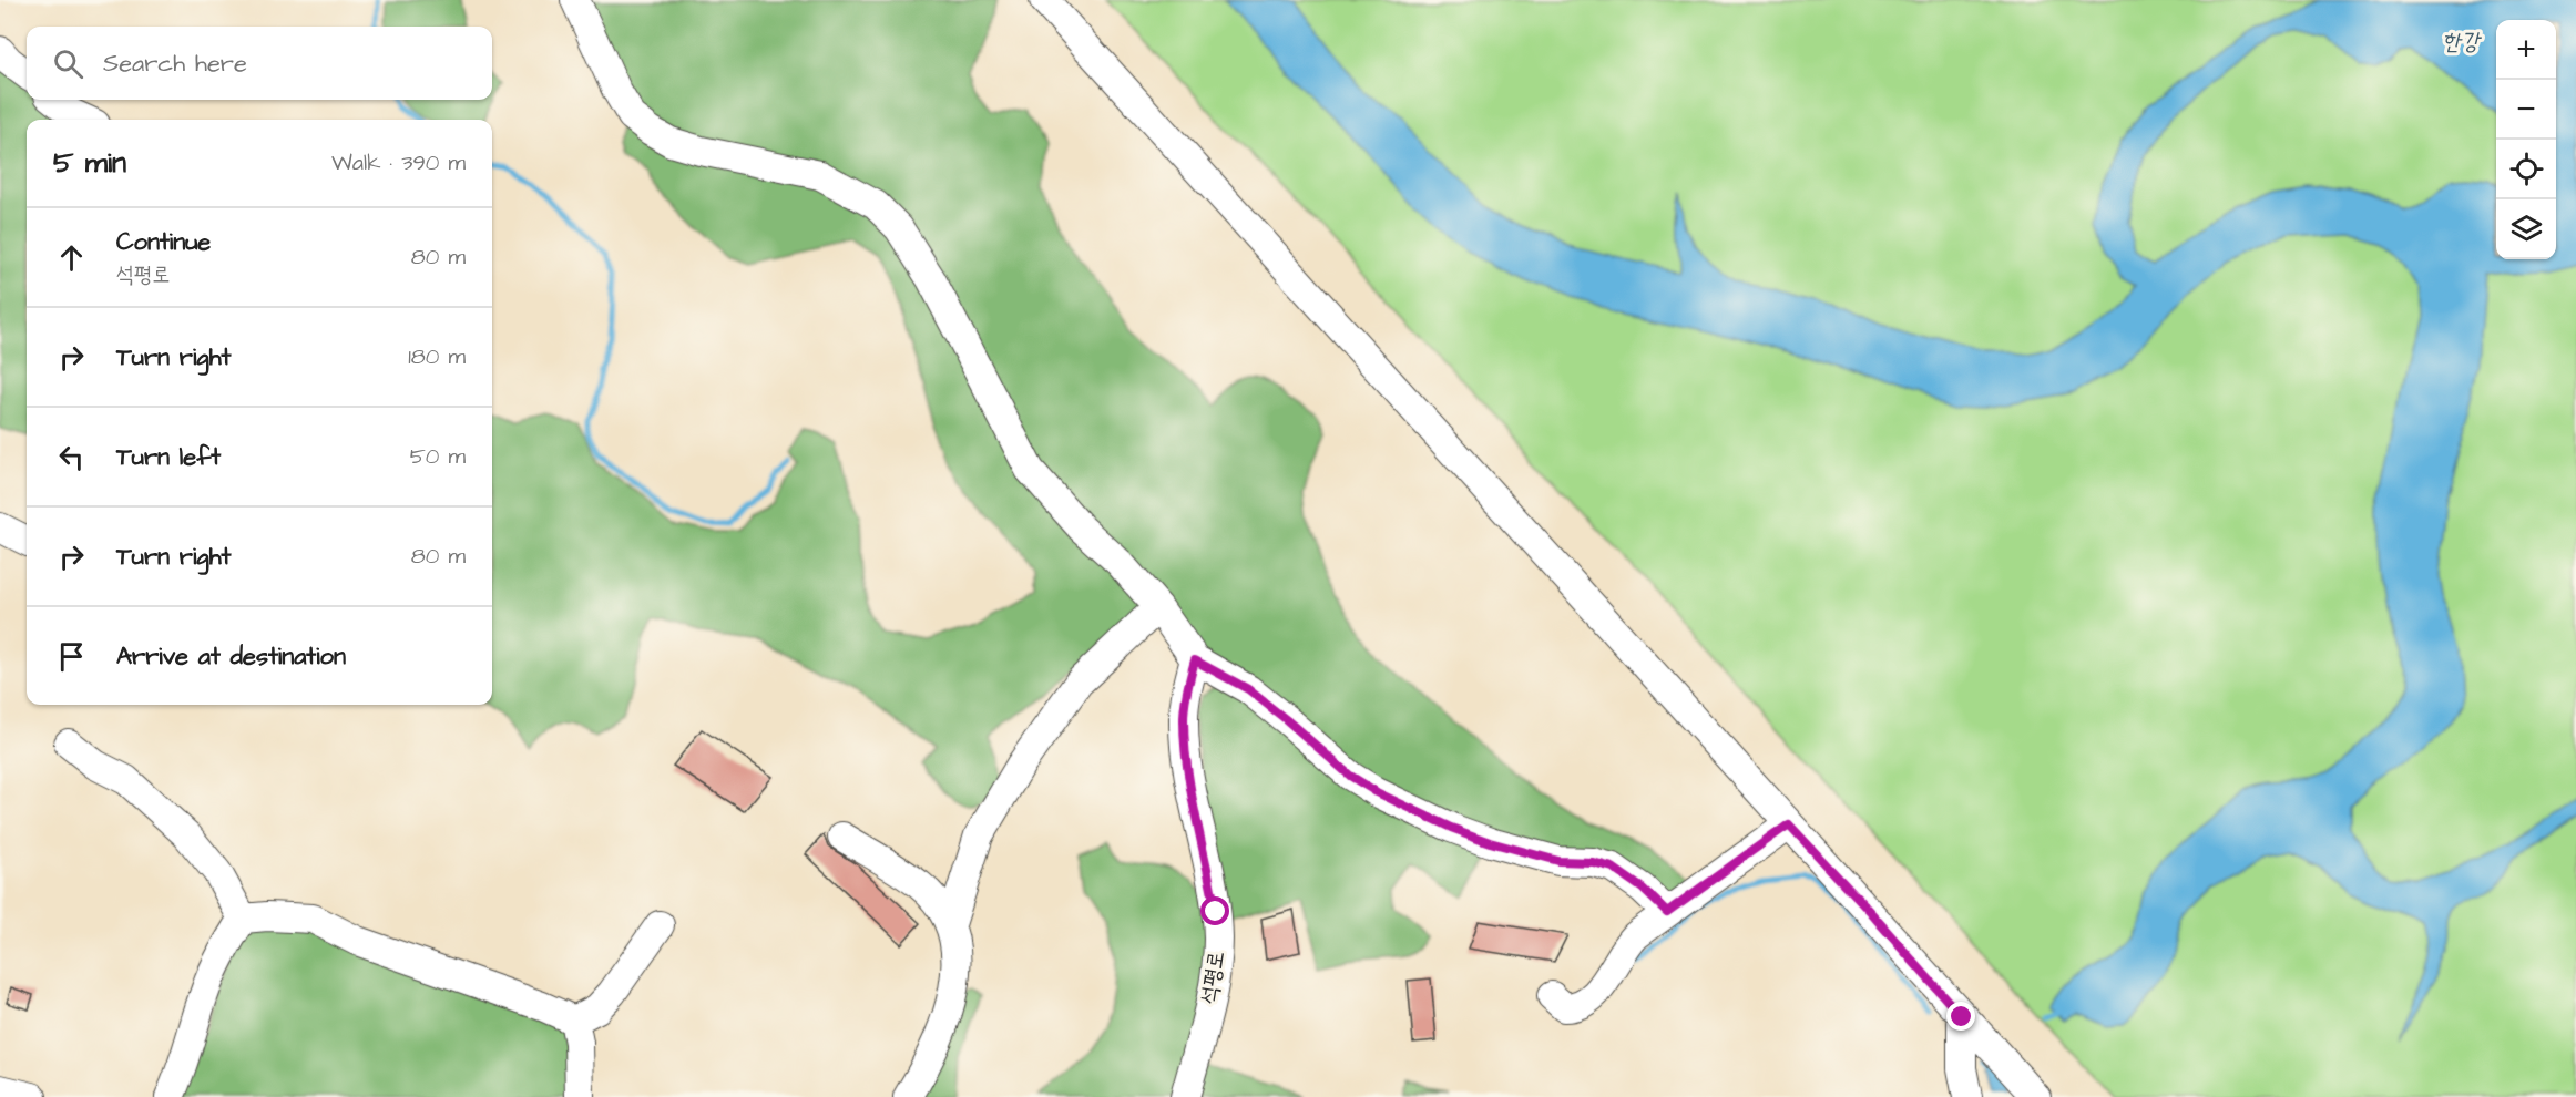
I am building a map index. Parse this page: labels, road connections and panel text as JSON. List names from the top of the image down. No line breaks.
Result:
{"streets":{"street":["석평로"]},"water":["한강"],"page":{"map_buttons":["+","−"],"search":"Search here","heading":["5 min","Walk · 390 m"],"list":[["Continue","석평로","80 m"],["Turn right","180 m"],["Turn left","50 m"],["Turn right","80 m"],"Arrive at destination"]}}
